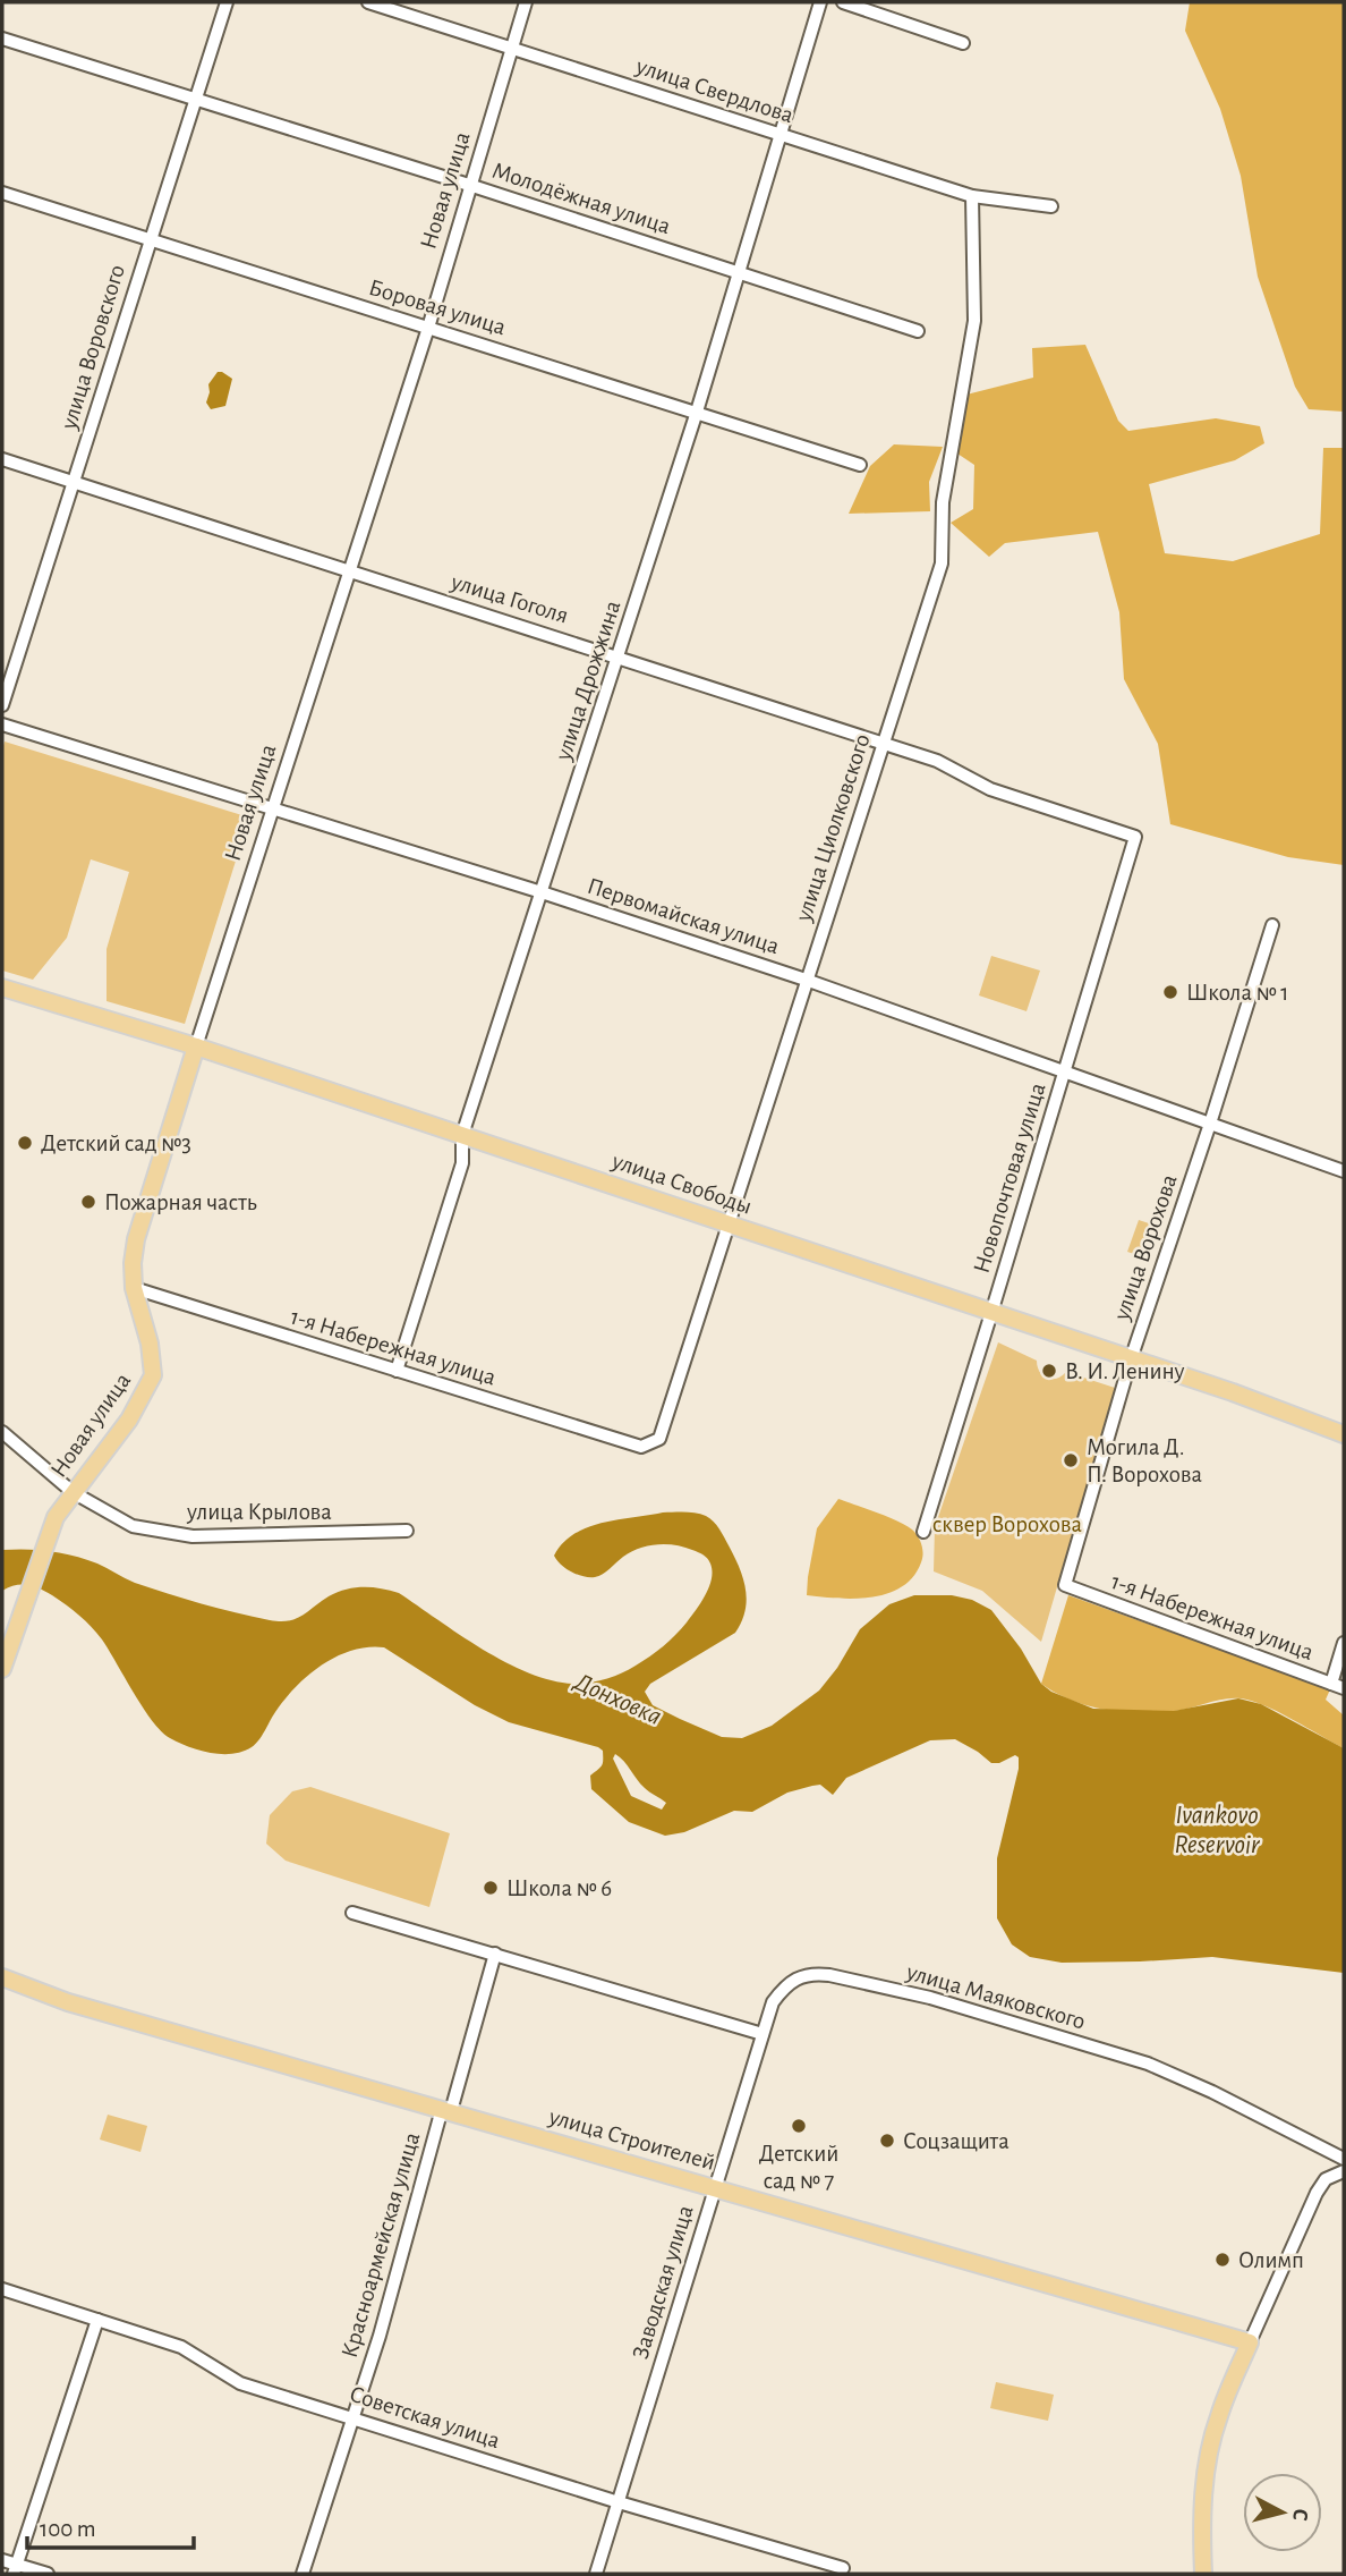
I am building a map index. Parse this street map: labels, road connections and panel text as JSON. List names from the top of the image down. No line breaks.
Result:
{"streets":{"main road":["Новая улица","улица Свободы","улица Строителей"],"street":["улица Свердлова","Молодёжная улица","Боровая улица","улица Воровского","улица Гоголя","улица Дрожжина","улица Циолковского","Первомайская улица","Новопочтовая улица","улица Ворохова","1-я Набережная улица","улица Крылова","улица Маяковского","Красноармейская улица","Заводская улица","Советская улица"]},"crossings":[["улица Свердлова","Новая улица"],["улица Свердлова","улица Дрожжина"],["улица Свердлова","улица Циолковского"],["Новая улица","Молодёжная улица"],["Новая улица","Боровая улица"],["Новая улица","улица Гоголя"],["Новая улица","Первомайская улица"],["Новая улица","улица Свободы"],["Новая улица","1-я Набережная улица"],["Новая улица","улица Крылова"],["Молодёжная улица","улица Воровского"],["Молодёжная улица","улица Дрожжина"],["Боровая улица","улица Воровского"],["Боровая улица","улица Дрожжина"],["улица Воровского","улица Гоголя"],["улица Гоголя","улица Дрожжина"],["улица Гоголя","улица Циолковского"],["улица Гоголя","Новопочтовая улица"],["улица Дрожжина","Первомайская улица"],["улица Дрожжина","улица Свободы"],["улица Дрожжина","1-я Набережная улица"],["улица Циолковского","Первомайская улица"],["улица Циолковского","улица Свободы"],["улица Циолковского","1-я Набережная улица"],["Первомайская улица","Новопочтовая улица"],["Первомайская улица","улица Ворохова"],["Новопочтовая улица","улица Свободы"],["улица Свободы","улица Ворохова"],["улица Ворохова","1-я Набережная улица"],["улица Маяковского","Заводская улица"],["улица Строителей","Красноармейская улица"],["улица Строителей","Заводская улица"],["Красноармейская улица","Советская улица"],["Заводская улица","Советская улица"]],"water":["Донховка","Ivankovo Reservoir"],"parks":["сквер Ворохова"],"places":["Школа № 1","Детский сад №3","Пожарная часть","В. И. Ленину","Могила Д. П. Ворохова","Школа № 6","Детский сад № 7","Соцзащита","Олимп"],"scale_bar":"100 m","north":"right"}
